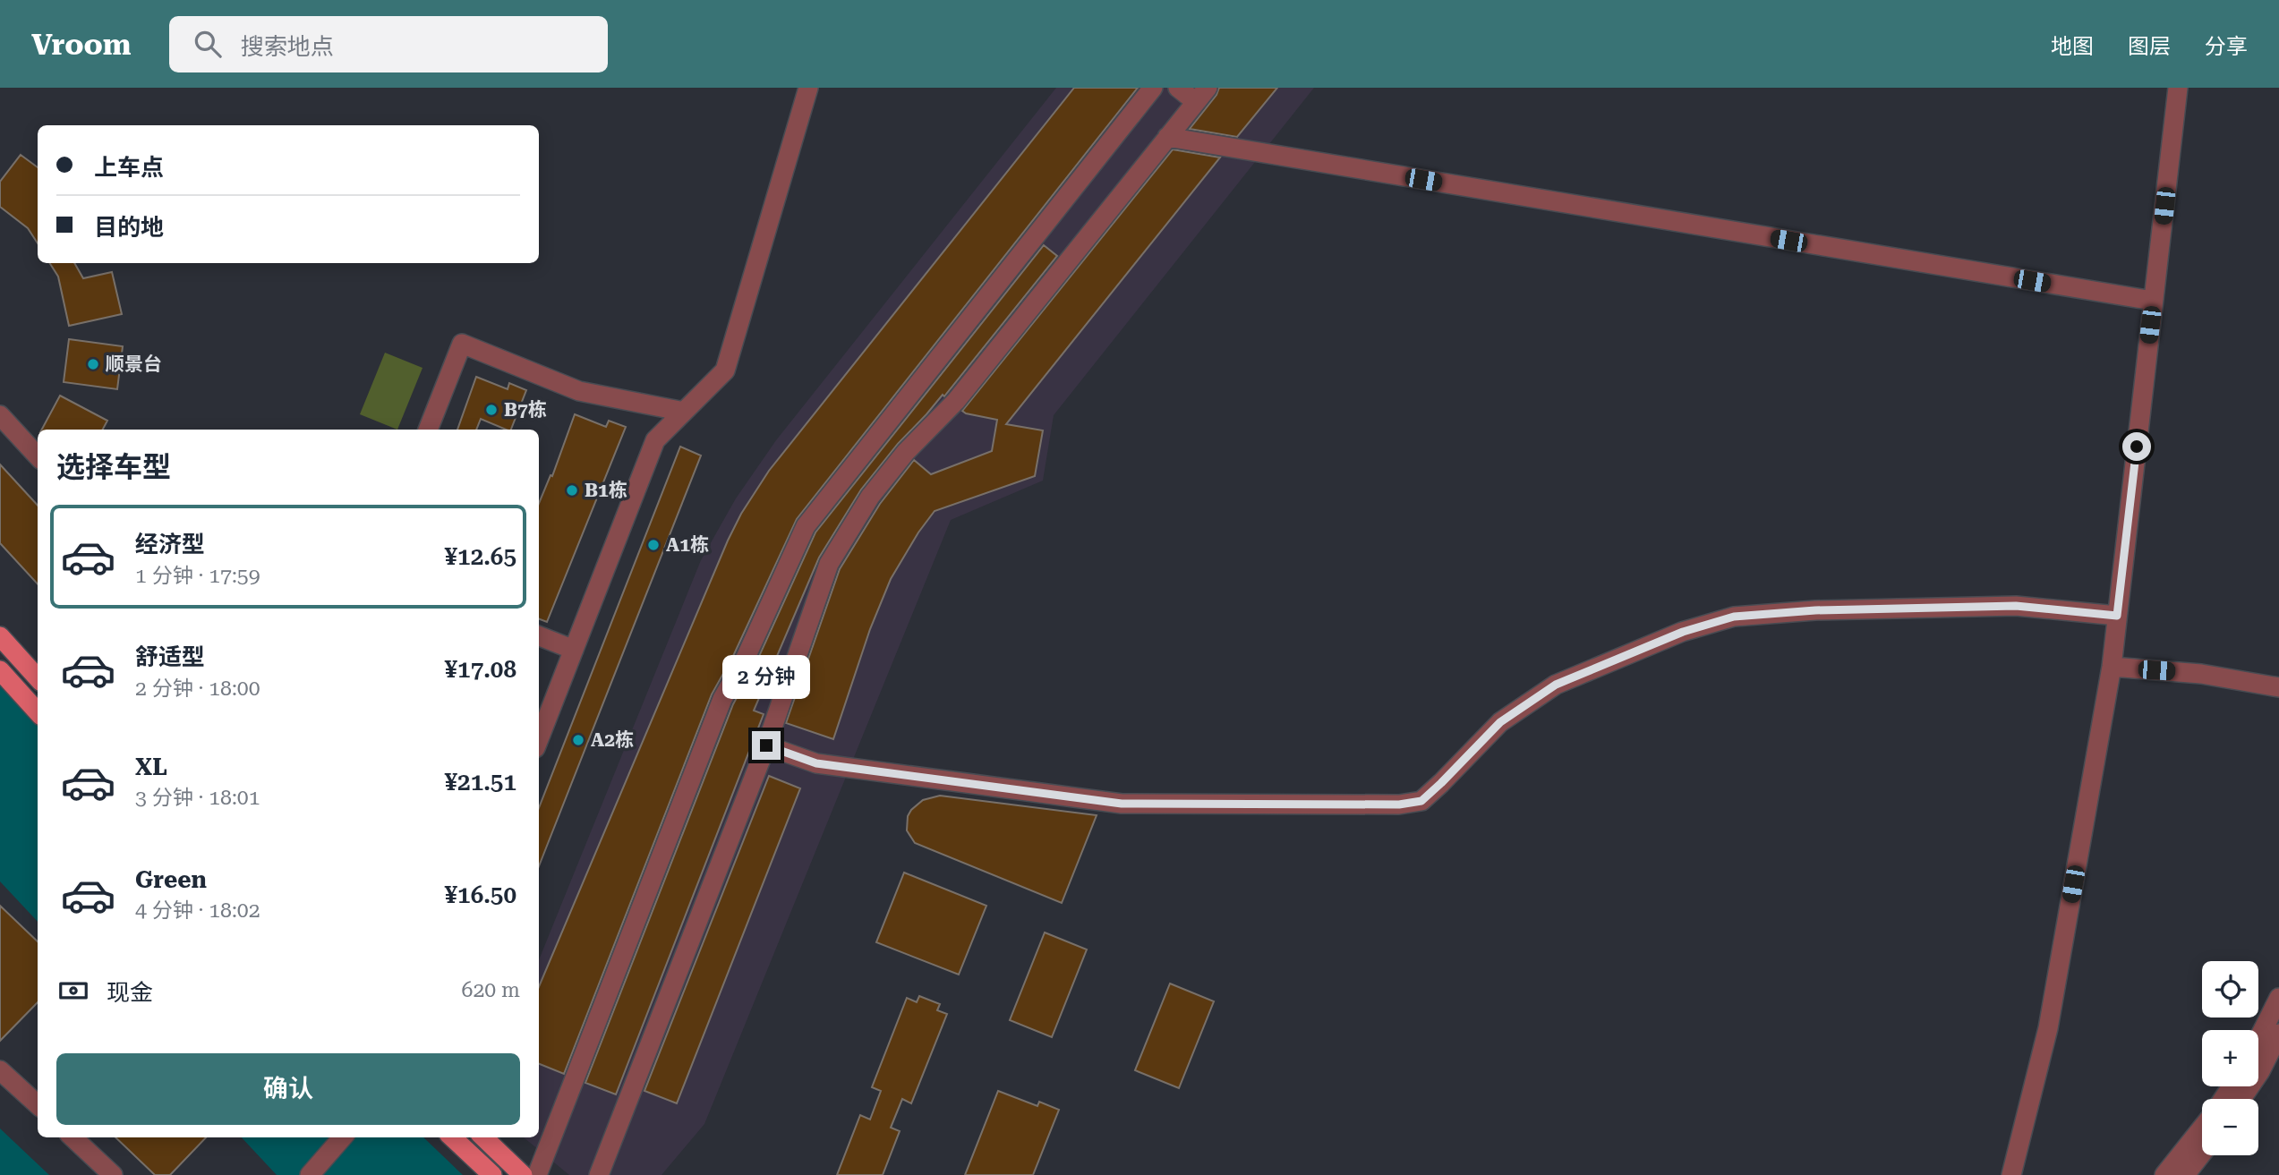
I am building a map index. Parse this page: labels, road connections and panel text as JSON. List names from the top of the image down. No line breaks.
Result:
{"places":["顺景台","B7栋","B1栋","A1栋","A2栋"],"page":{"header":"Vroom","search":"搜索地点","nav":["地图","图层","分享"],"banner":["上车点","目的地"],"heading":"选择车型","list":[{"name":"经济型","note":"1 分钟 · 17:59","value":"¥12.65"},{"name":"舒适型","note":"2 分钟 · 18:00","value":"¥17.08"},{"name":"XL","note":"3 分钟 · 18:01","value":"¥21.51"},{"name":"Green","note":"4 分钟 · 18:02","value":"¥16.50"}],"bubble":"2 分钟","pay":["现金","620 m"],"map_buttons":["+","−"],"buttons":"确认"}}
